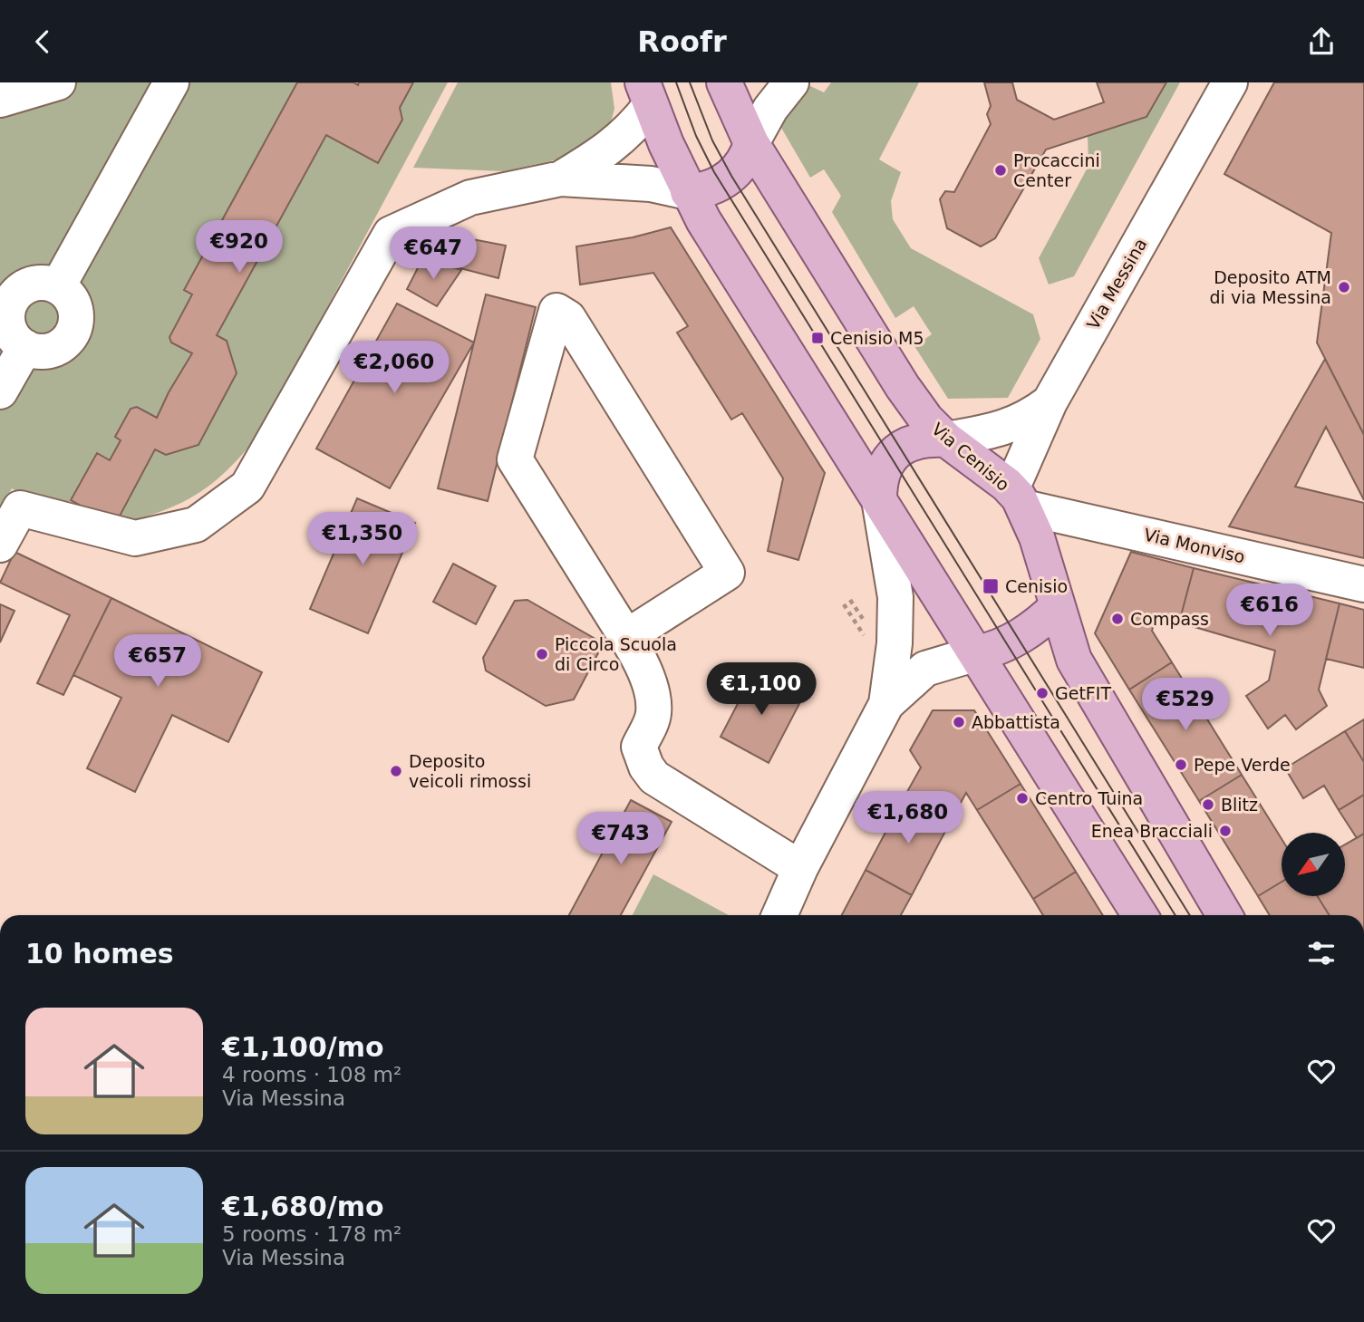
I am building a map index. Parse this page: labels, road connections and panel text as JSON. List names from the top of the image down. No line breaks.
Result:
{"streets":{"main road":["Via Cenisio"],"street":["Via Messina","Via Monviso"]},"crossings":[["Via Messina","Via Cenisio"],["Via Messina","Via Monviso"],["Via Cenisio","Via Monviso"]],"places":{"other":["Procaccini Center","Deposito ATM di via Messina","Compass","Piccola Scuola di Circo","GetFIT","Abbattista","Pepe Verde","Deposito veicoli rimossi","Centro Tuina","Blitz","Enea Bracciali"],"transit":["Cenisio M5","Cenisio"]},"north":"bottom left","page":{"header":"Roofr","price":["€920","€647","€2,060","€1,350","€616","€657","€1,100","€529","€1,680","€743"],"heading":"10 homes","list":[{"name":"€1,100/mo","note":"4 rooms · 108 m² · Via Messina"},{"name":"€1,680/mo","note":"5 rooms · 178 m² · Via Messina"}]}}
